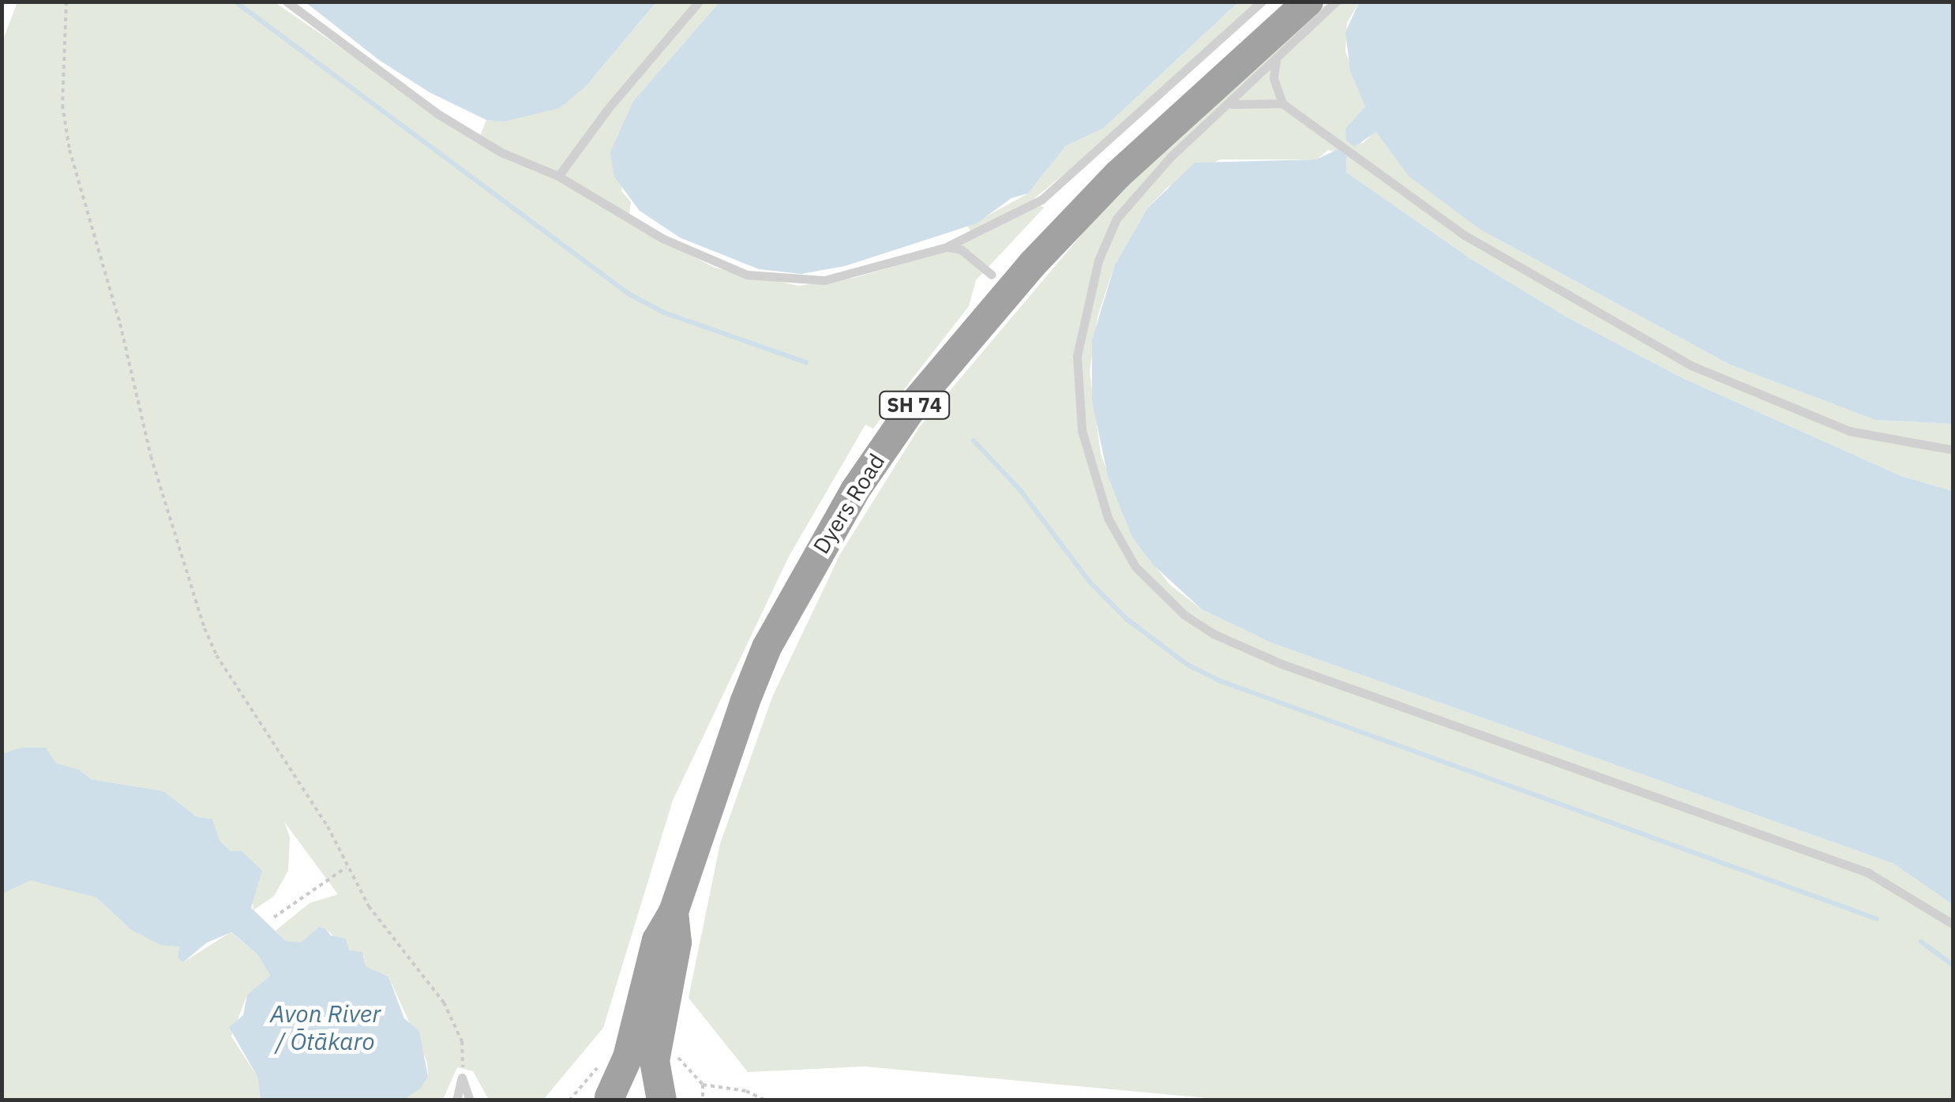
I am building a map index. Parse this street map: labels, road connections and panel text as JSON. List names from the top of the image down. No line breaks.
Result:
{"streets":{"highway":["SH 74","Dyers Road"]},"crossings":[["SH 74","Dyers Road"]],"water":["Avon River / Ōtākaro"]}
